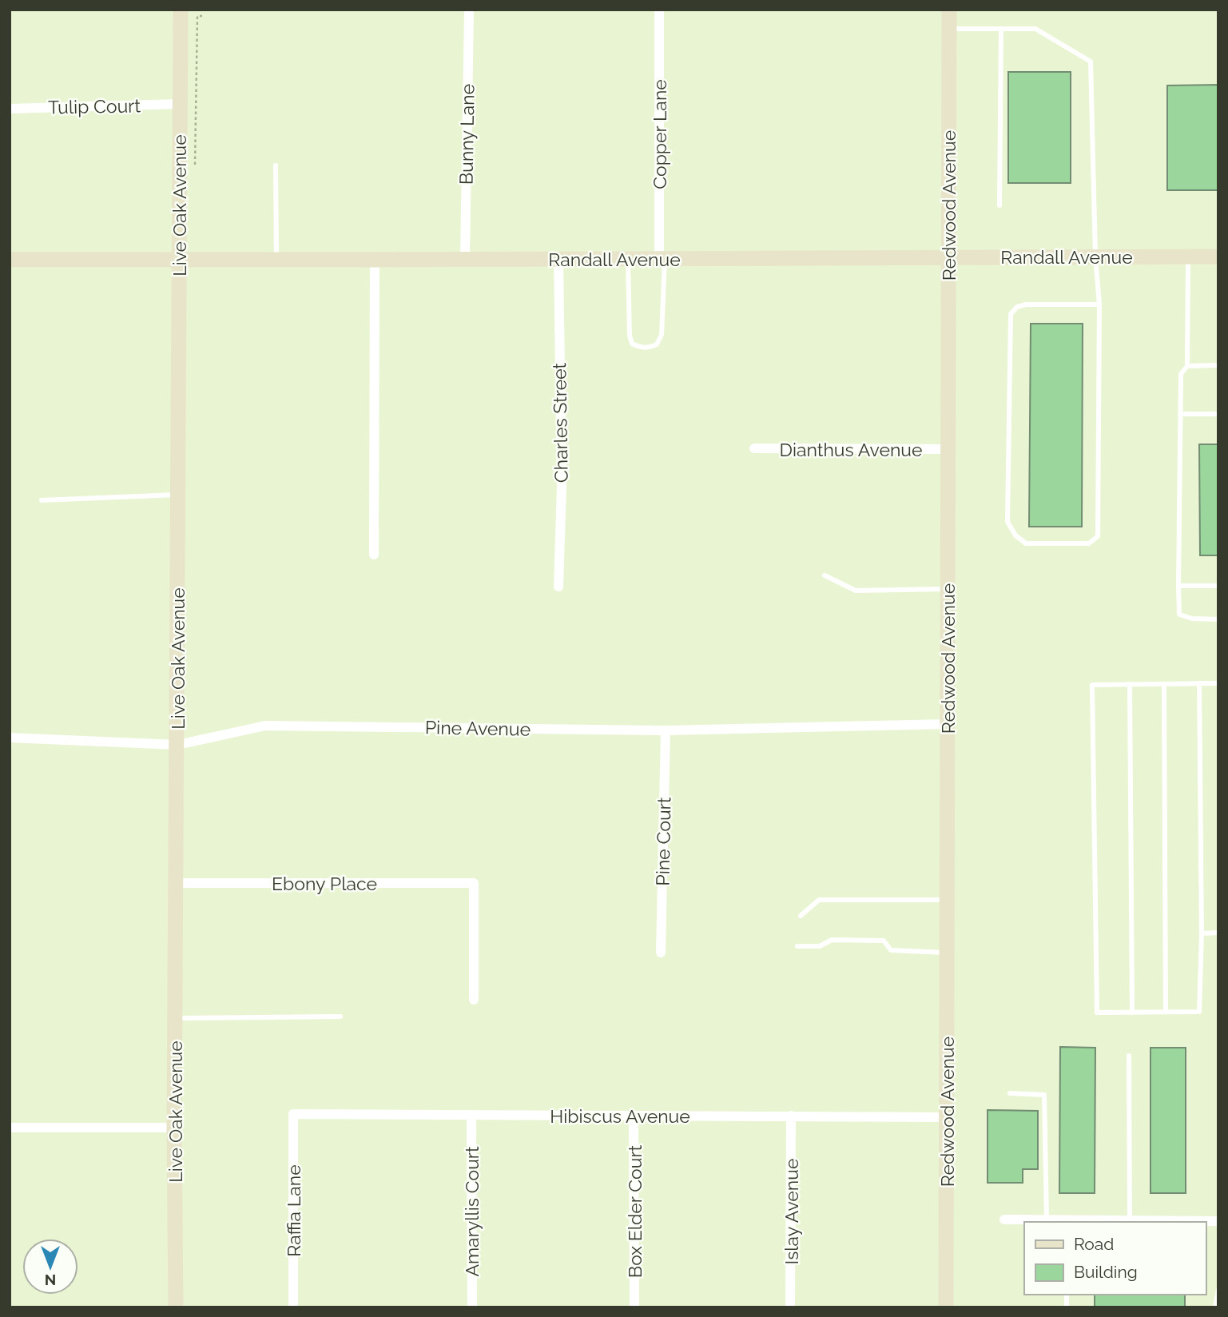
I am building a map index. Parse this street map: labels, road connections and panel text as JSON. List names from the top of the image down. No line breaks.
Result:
{"streets":{"street":["Tulip Court","Bunny Lane","Copper Lane","Live Oak Avenue","Redwood Avenue","Randall Avenue","Charles Street","Dianthus Avenue","Pine Avenue","Pine Court","Ebony Place","Hibiscus Avenue","Raffia Lane","Amaryllis Court","Box Elder Court","Islay Avenue"]},"crossings":[["Tulip Court","Live Oak Avenue"],["Bunny Lane","Randall Avenue"],["Copper Lane","Randall Avenue"],["Live Oak Avenue","Randall Avenue"],["Live Oak Avenue","Pine Avenue"],["Live Oak Avenue","Ebony Place"],["Redwood Avenue","Randall Avenue"],["Redwood Avenue","Dianthus Avenue"],["Redwood Avenue","Pine Avenue"],["Redwood Avenue","Hibiscus Avenue"],["Randall Avenue","Charles Street"],["Pine Avenue","Pine Court"],["Hibiscus Avenue","Raffia Lane"],["Hibiscus Avenue","Amaryllis Court"],["Hibiscus Avenue","Box Elder Court"],["Hibiscus Avenue","Islay Avenue"]],"legend":["Road","Building"],"north":"bottom"}
